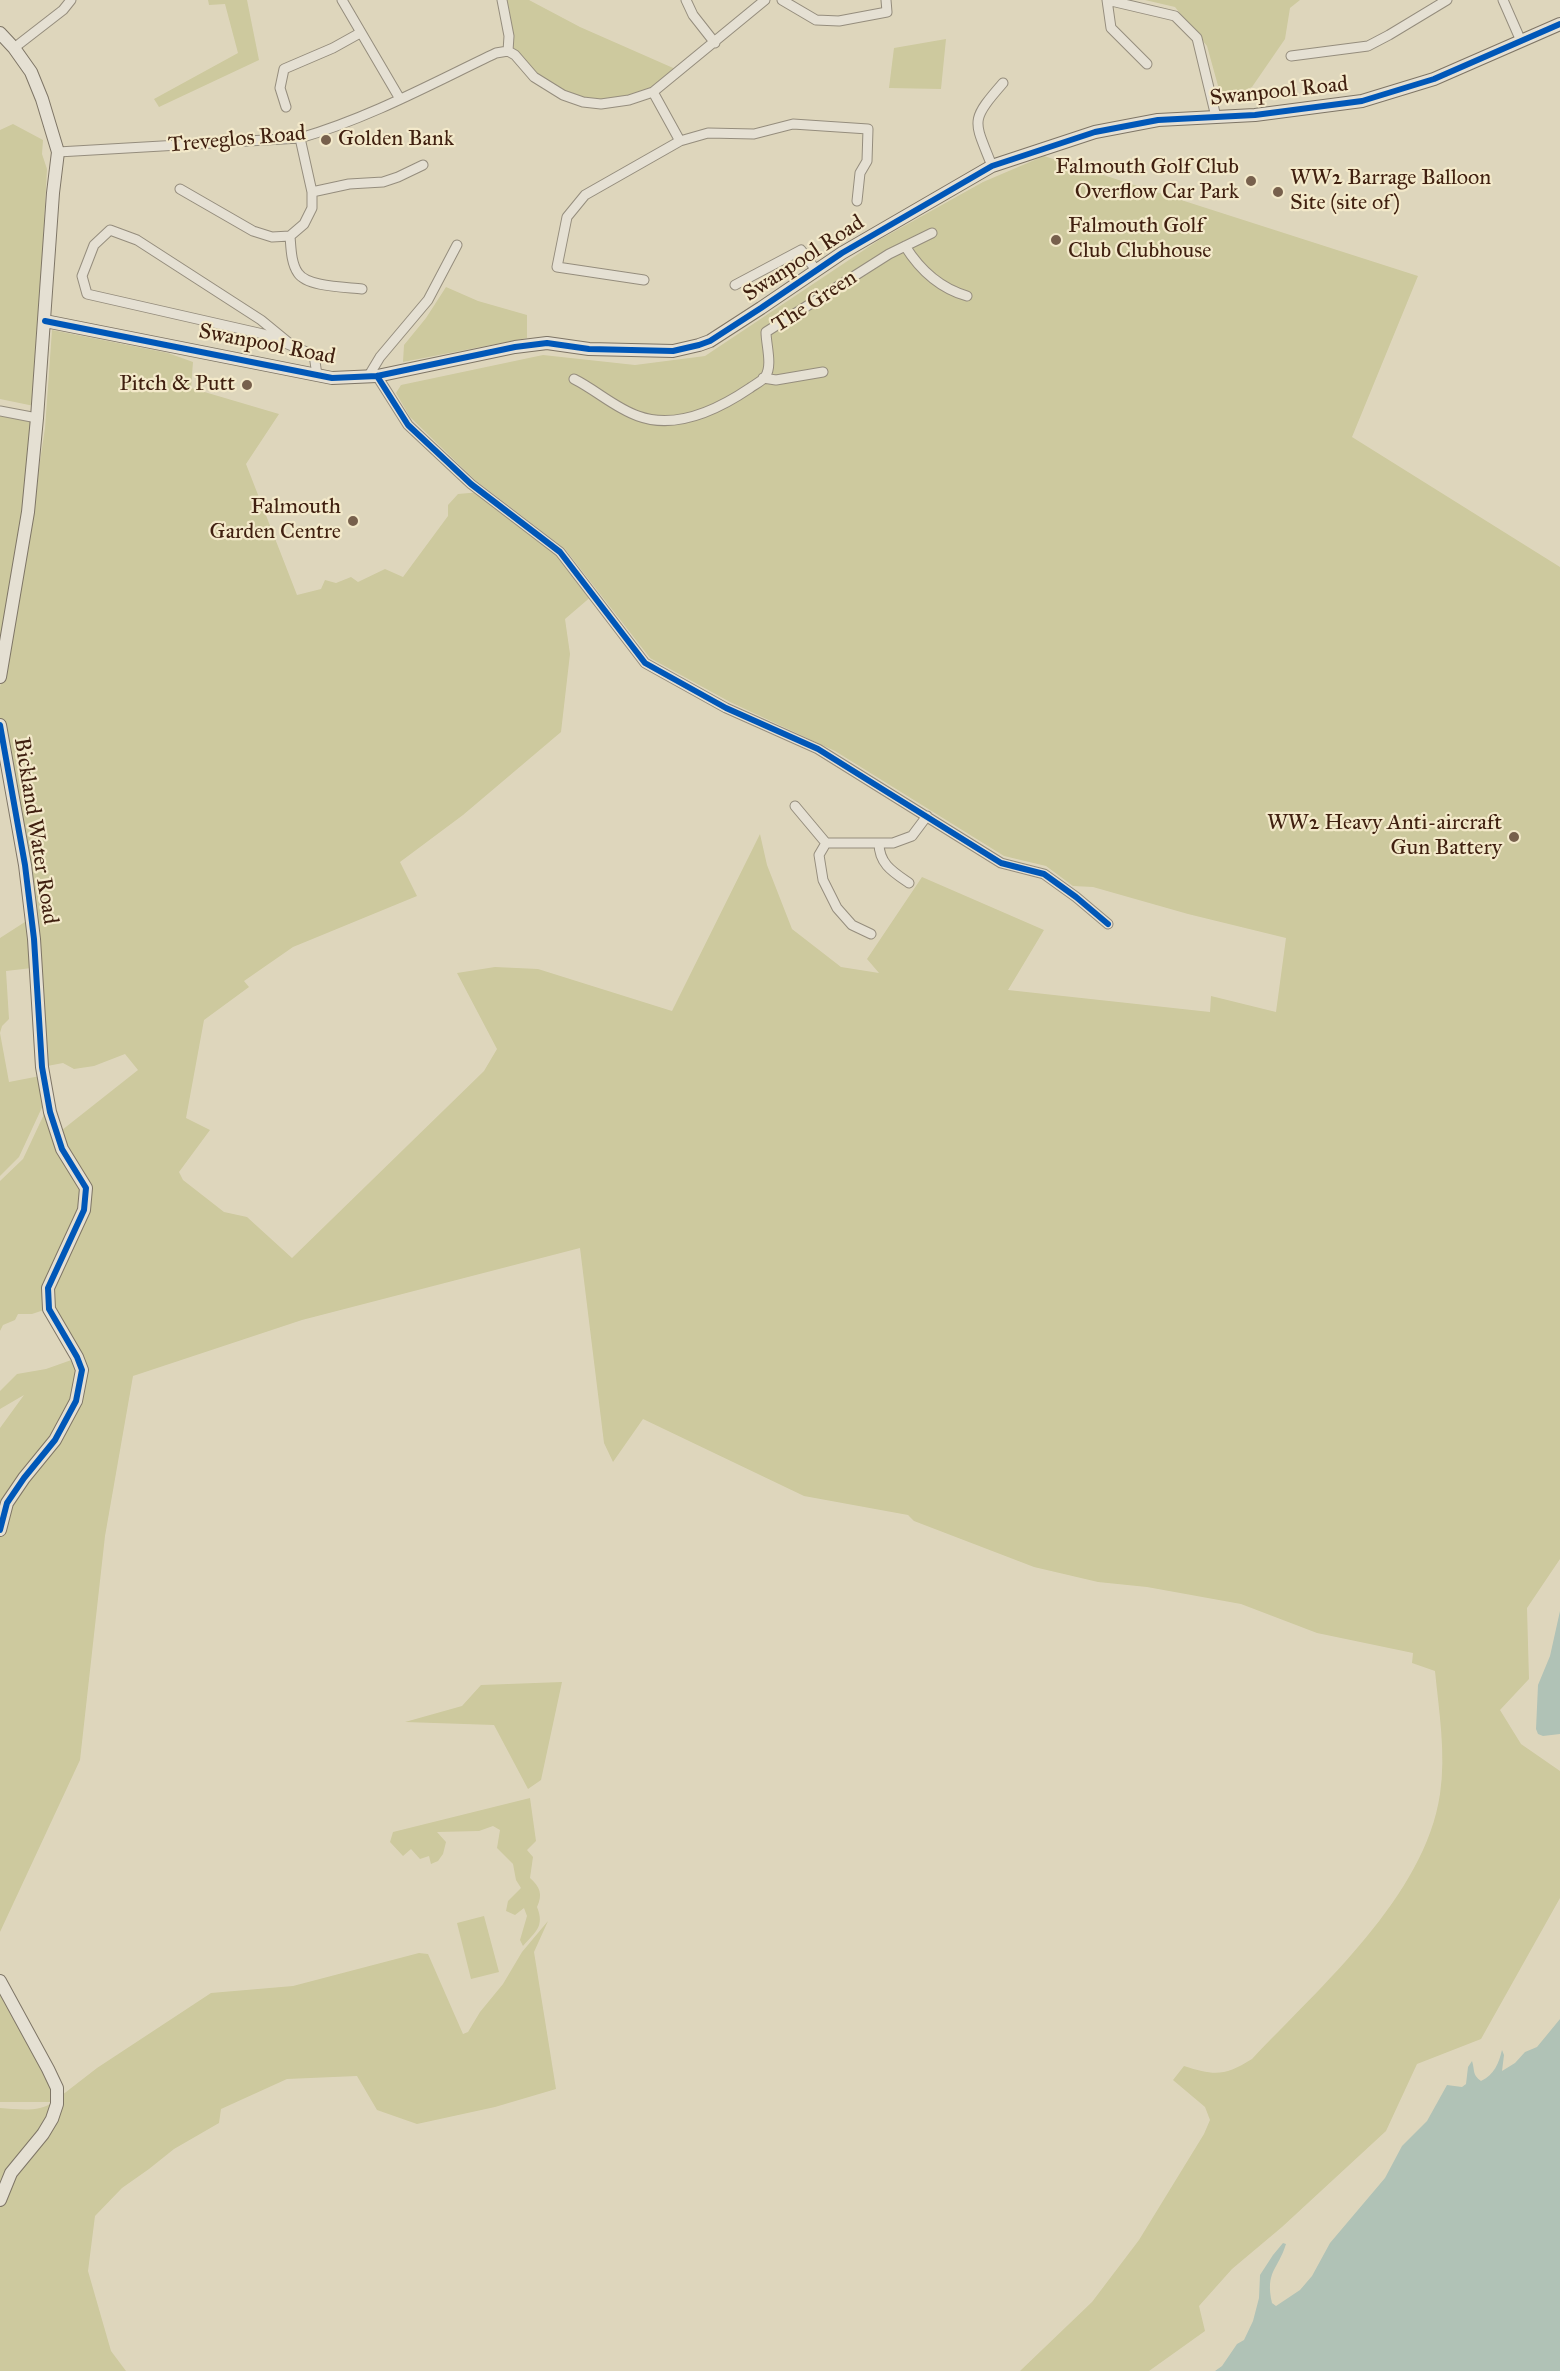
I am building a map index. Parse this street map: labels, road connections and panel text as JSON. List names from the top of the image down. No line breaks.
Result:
{"streets":{"street":["Swanpool Road","Treveglos Road","The Green","Bickland Water Road"]},"places":["Golden Bank","Falmouth Golf Club Overflow Car Park","WW2 Barrage Balloon Site (site of)","Falmouth Golf Club Clubhouse","Pitch & Putt","Falmouth Garden Centre","WW2 Heavy Anti-aircraft Gun Battery"]}
